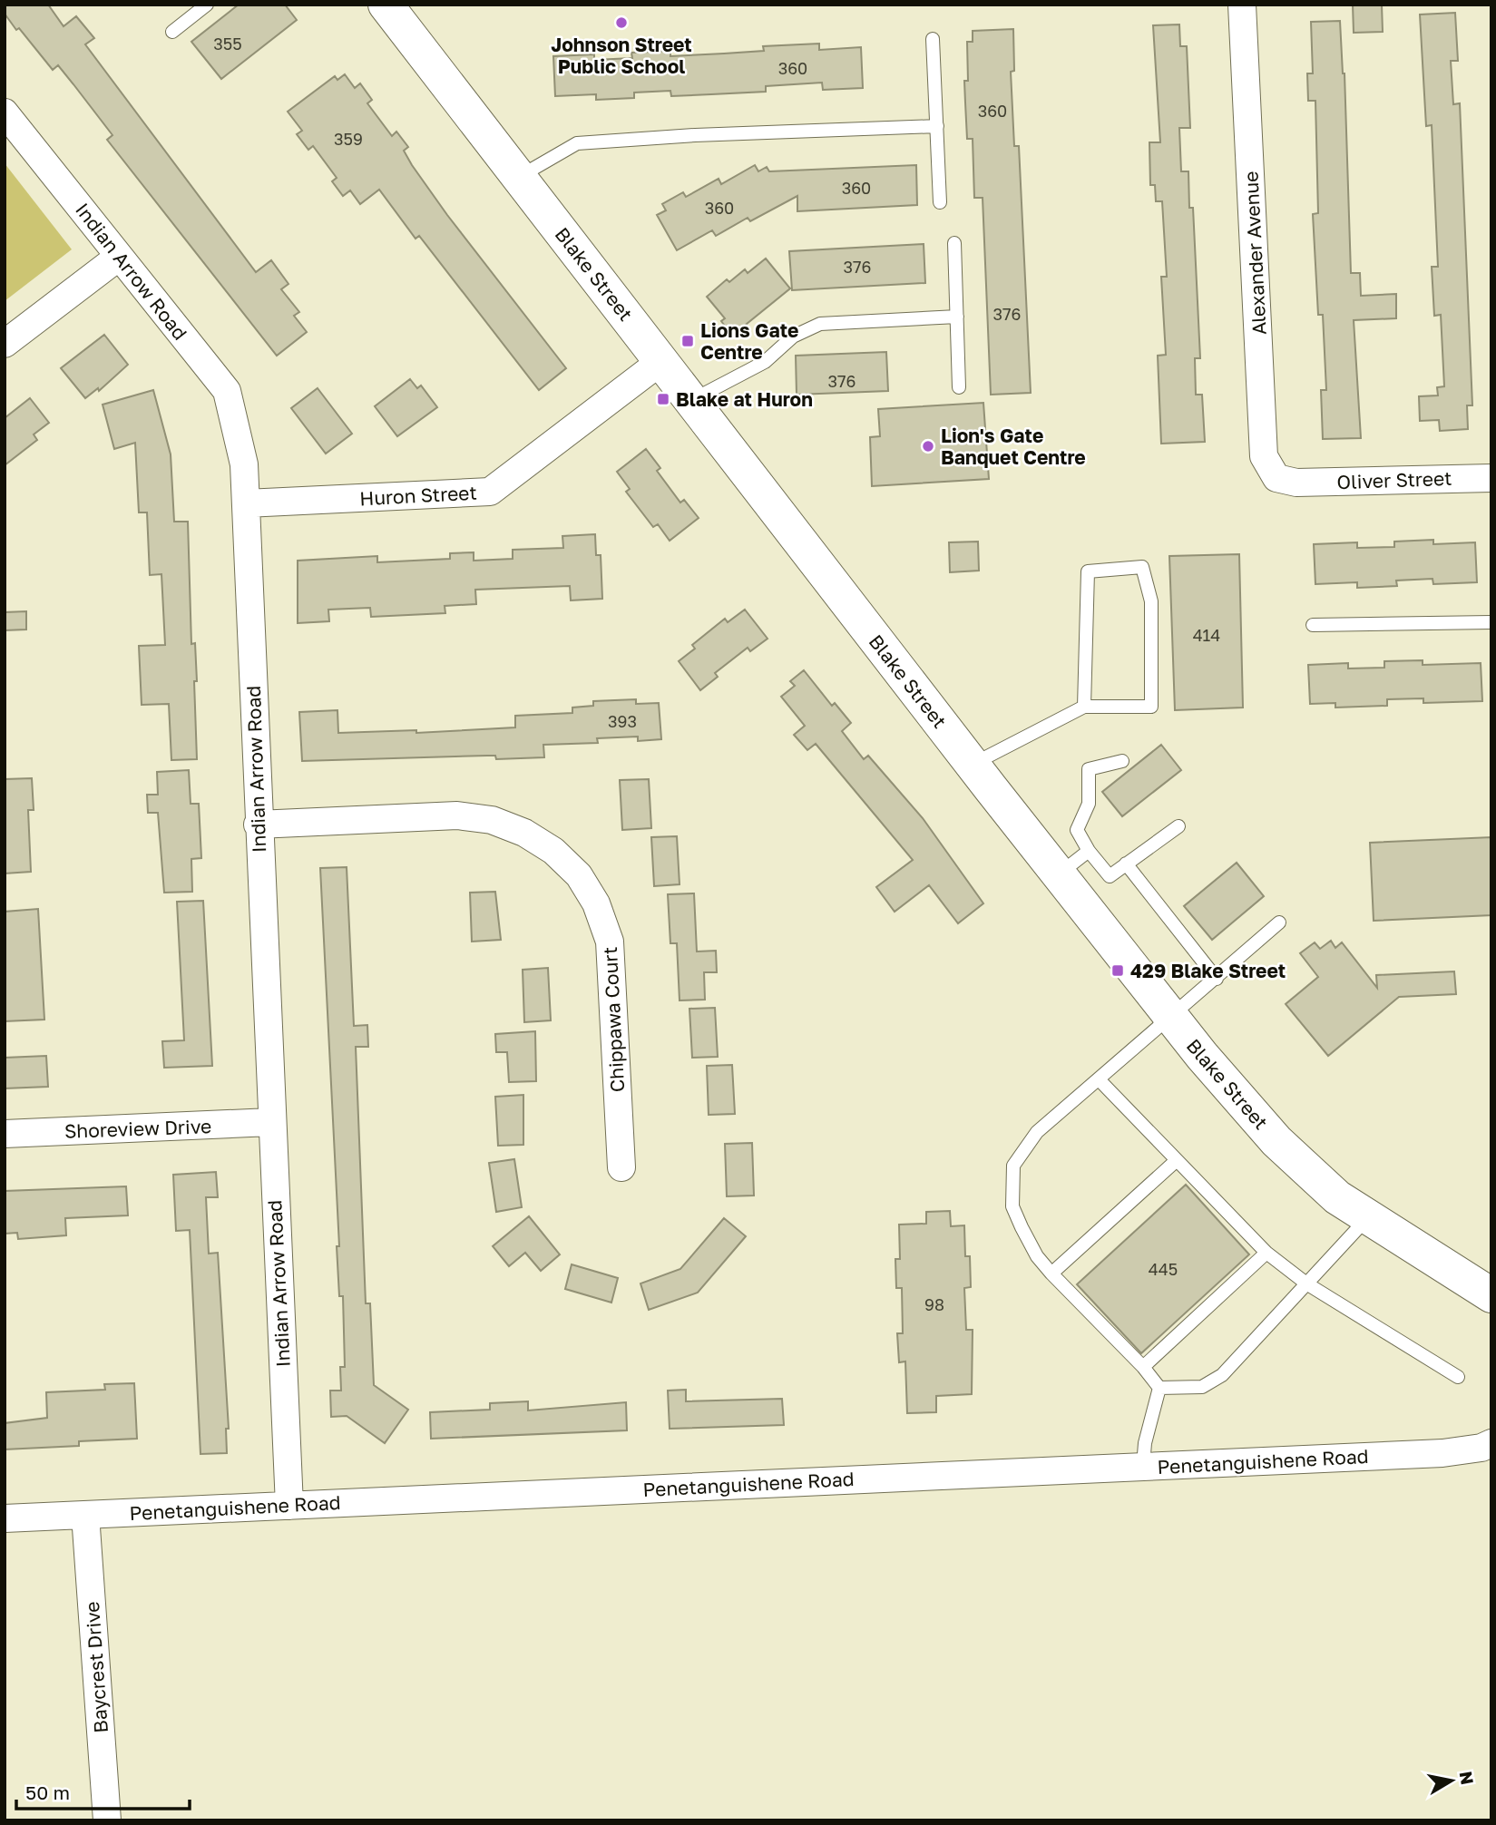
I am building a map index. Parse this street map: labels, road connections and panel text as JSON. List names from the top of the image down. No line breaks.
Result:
{"streets":{"main road":["Blake Street"],"street":["Alexander Avenue","Indian Arrow Road","Oliver Street","Huron Street","Chippawa Court","Shoreview Drive","Penetanguishene Road","Baycrest Drive"]},"crossings":[["Alexander Avenue","Oliver Street"],["Indian Arrow Road","Huron Street"],["Indian Arrow Road","Chippawa Court"],["Indian Arrow Road","Shoreview Drive"],["Indian Arrow Road","Penetanguishene Road"],["Blake Street","Huron Street"],["Penetanguishene Road","Baycrest Drive"]],"places":{"other":["Johnson Street Public School","Lion's Gate Banquet Centre"],"transit":["Lions Gate Centre","Blake at Huron","429 Blake Street"]},"house_numbers":["355","360","360","359","360","360","376","376","376","414","393","445","98"],"scale_bar":"50 m","north":"right"}
